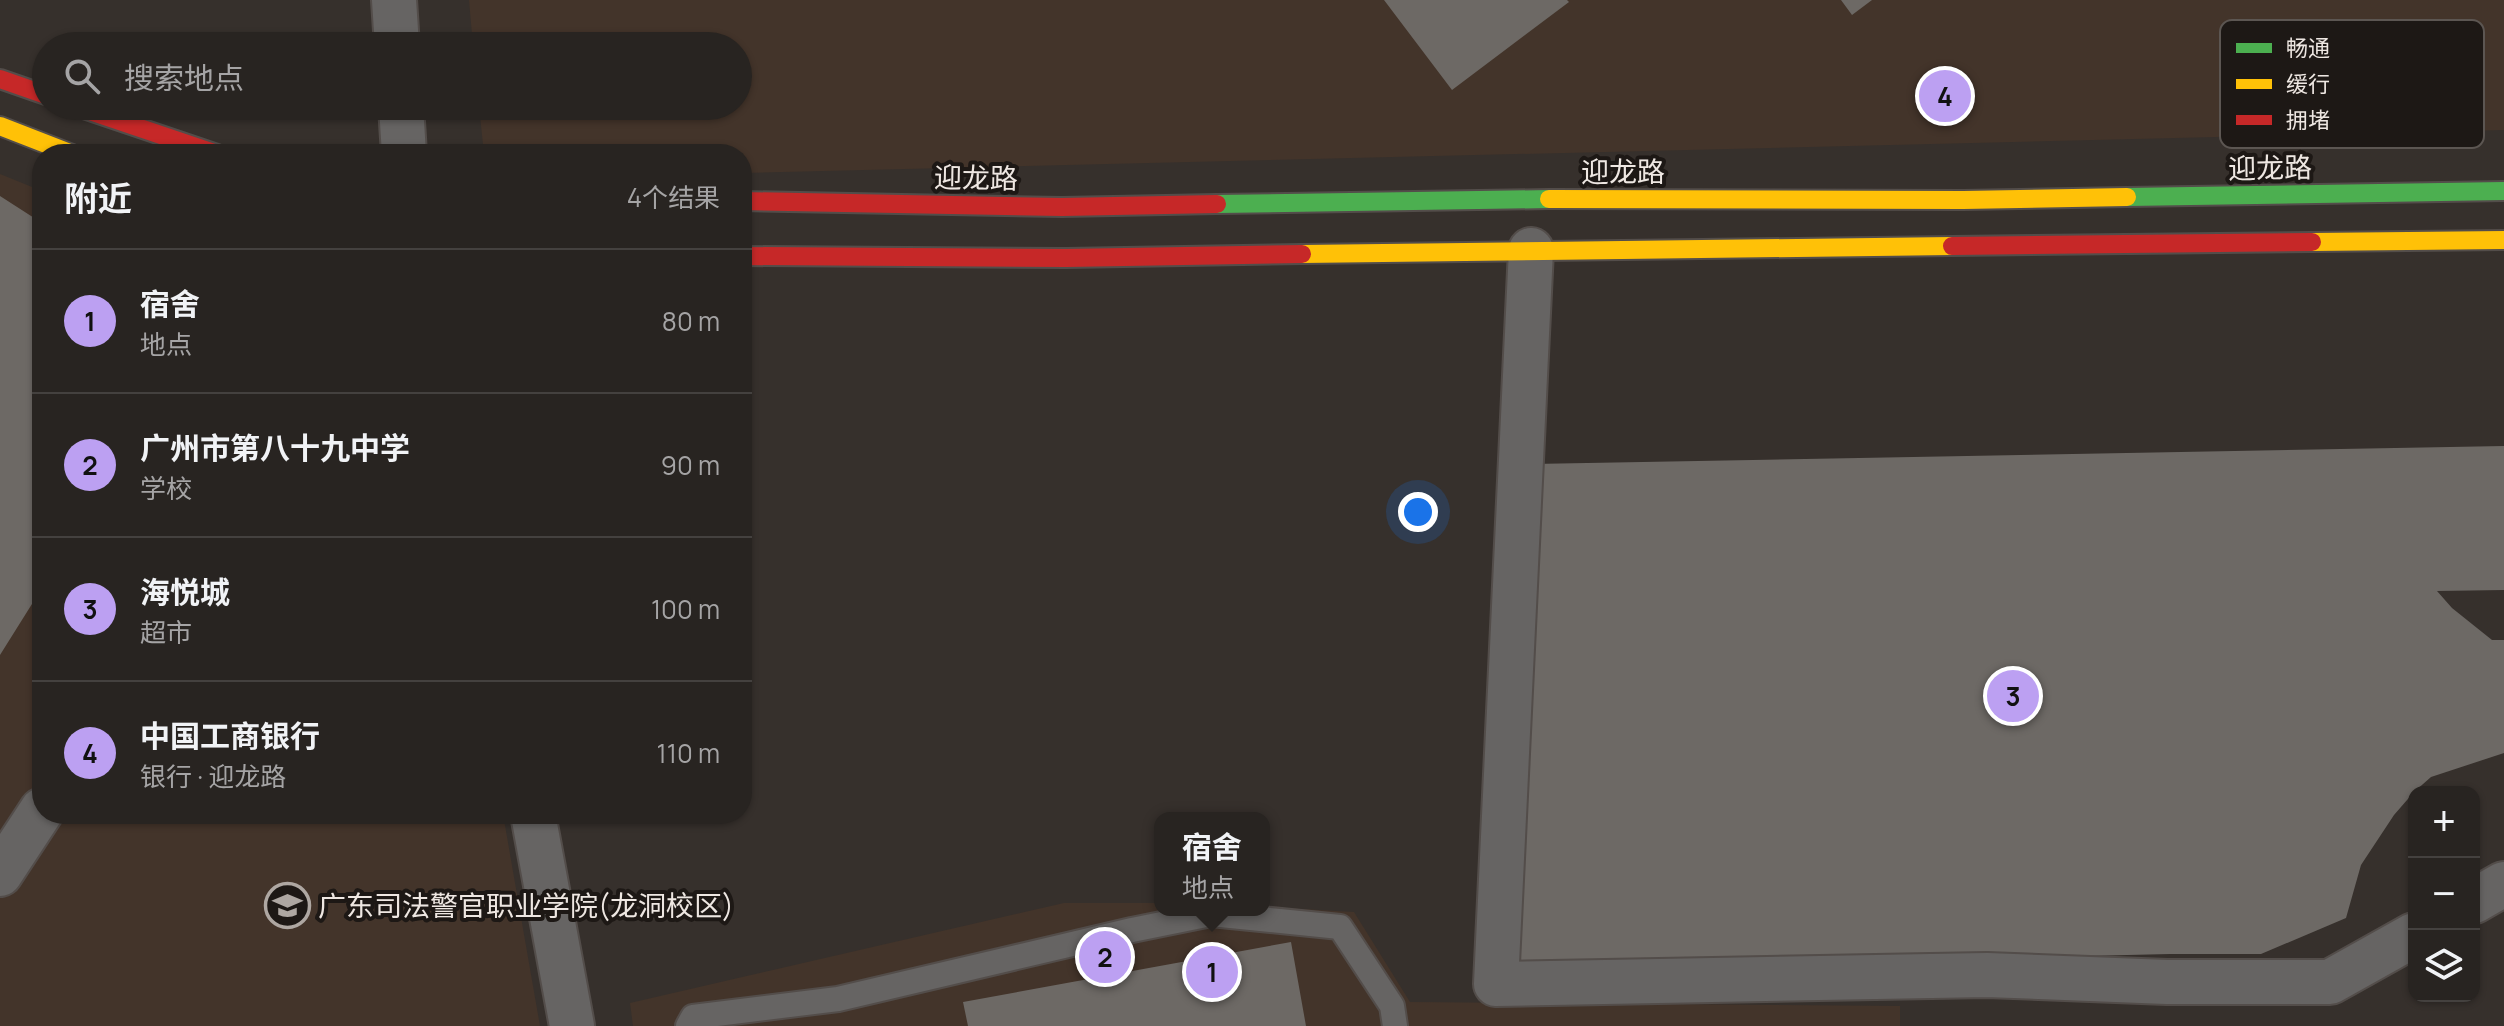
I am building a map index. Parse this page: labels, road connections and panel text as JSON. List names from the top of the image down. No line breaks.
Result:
{"streets":{"street":["迎龙路"]},"places":{"school or university":["广东司法警官职业学院(龙洞校区)"]},"legend":["畅通","缓行","拥堵"],"page":{"search":"搜索地点","pins":["4","3","2","1"],"heading":["附近","4个结果"],"list":[{"mark":"1","name":"宿舍","note":"地点","value":"80 m"},{"mark":"2","name":"广州市第八十九中学","note":"学校","value":"90 m"},{"mark":"3","name":"海悦城","note":"超市","value":"100 m"},{"mark":"4","name":"中国工商银行","note":"银行 · 迎龙路","value":"110 m"}],"map_buttons":["+","−"],"popup":["宿舍","地点"]}}
